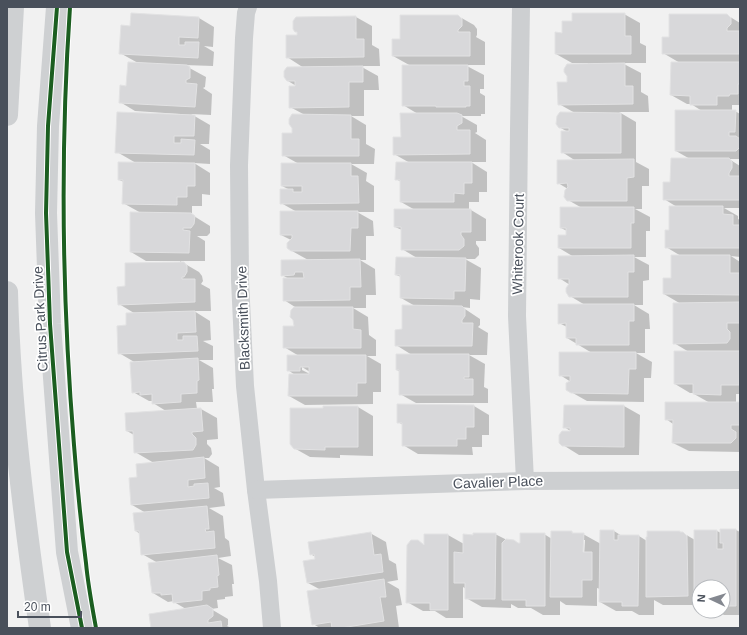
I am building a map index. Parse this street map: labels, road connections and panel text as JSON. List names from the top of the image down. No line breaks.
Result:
{"streets":{"street":["Whiterook Court","Blacksmith Drive","Citrus Park Drive","Cavalier Place"]},"crossings":[["Whiterook Court","Cavalier Place"],["Blacksmith Drive","Cavalier Place"]],"scale_bar":"20 m","north":"left"}
